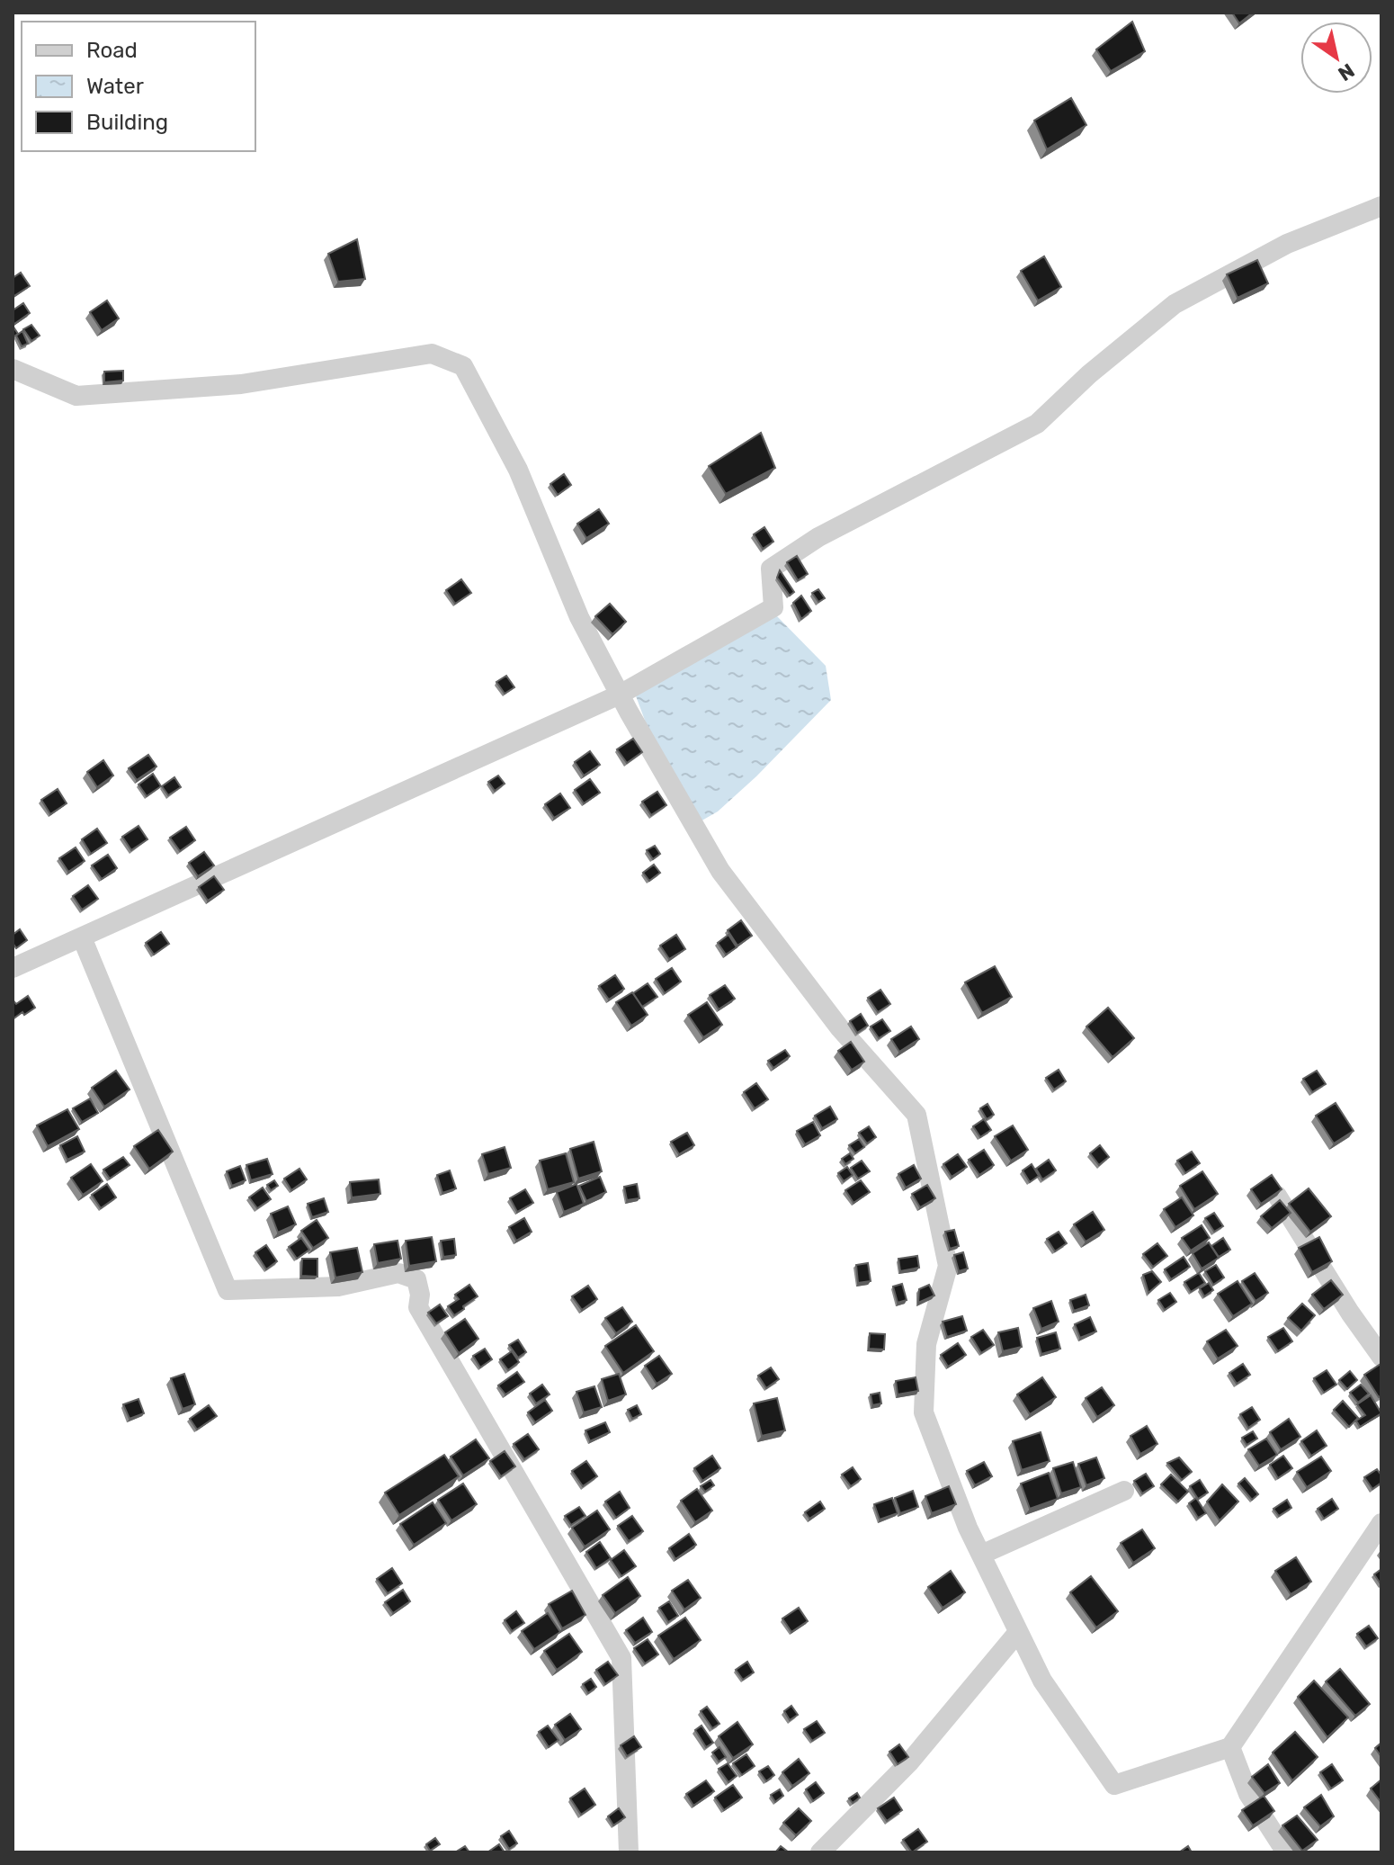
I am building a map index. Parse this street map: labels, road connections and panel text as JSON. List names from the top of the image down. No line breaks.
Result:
{"legend":["Road","Water","Building"],"north":"bottom right"}
